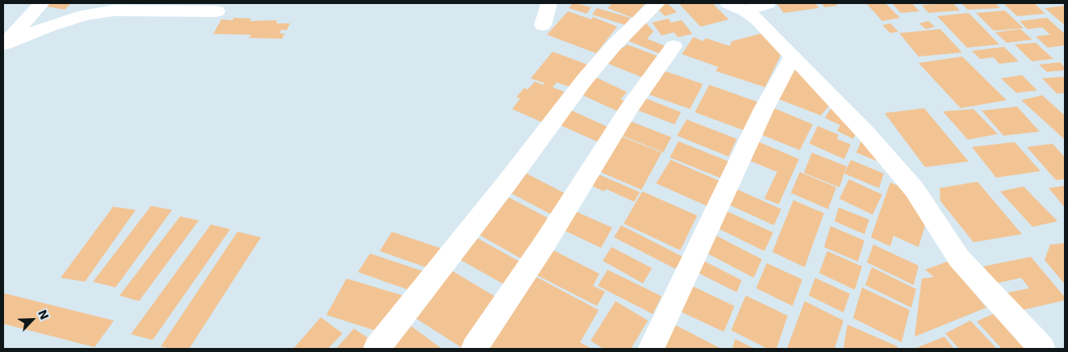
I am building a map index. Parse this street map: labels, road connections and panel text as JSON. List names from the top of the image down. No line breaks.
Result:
{"north":"top right"}
